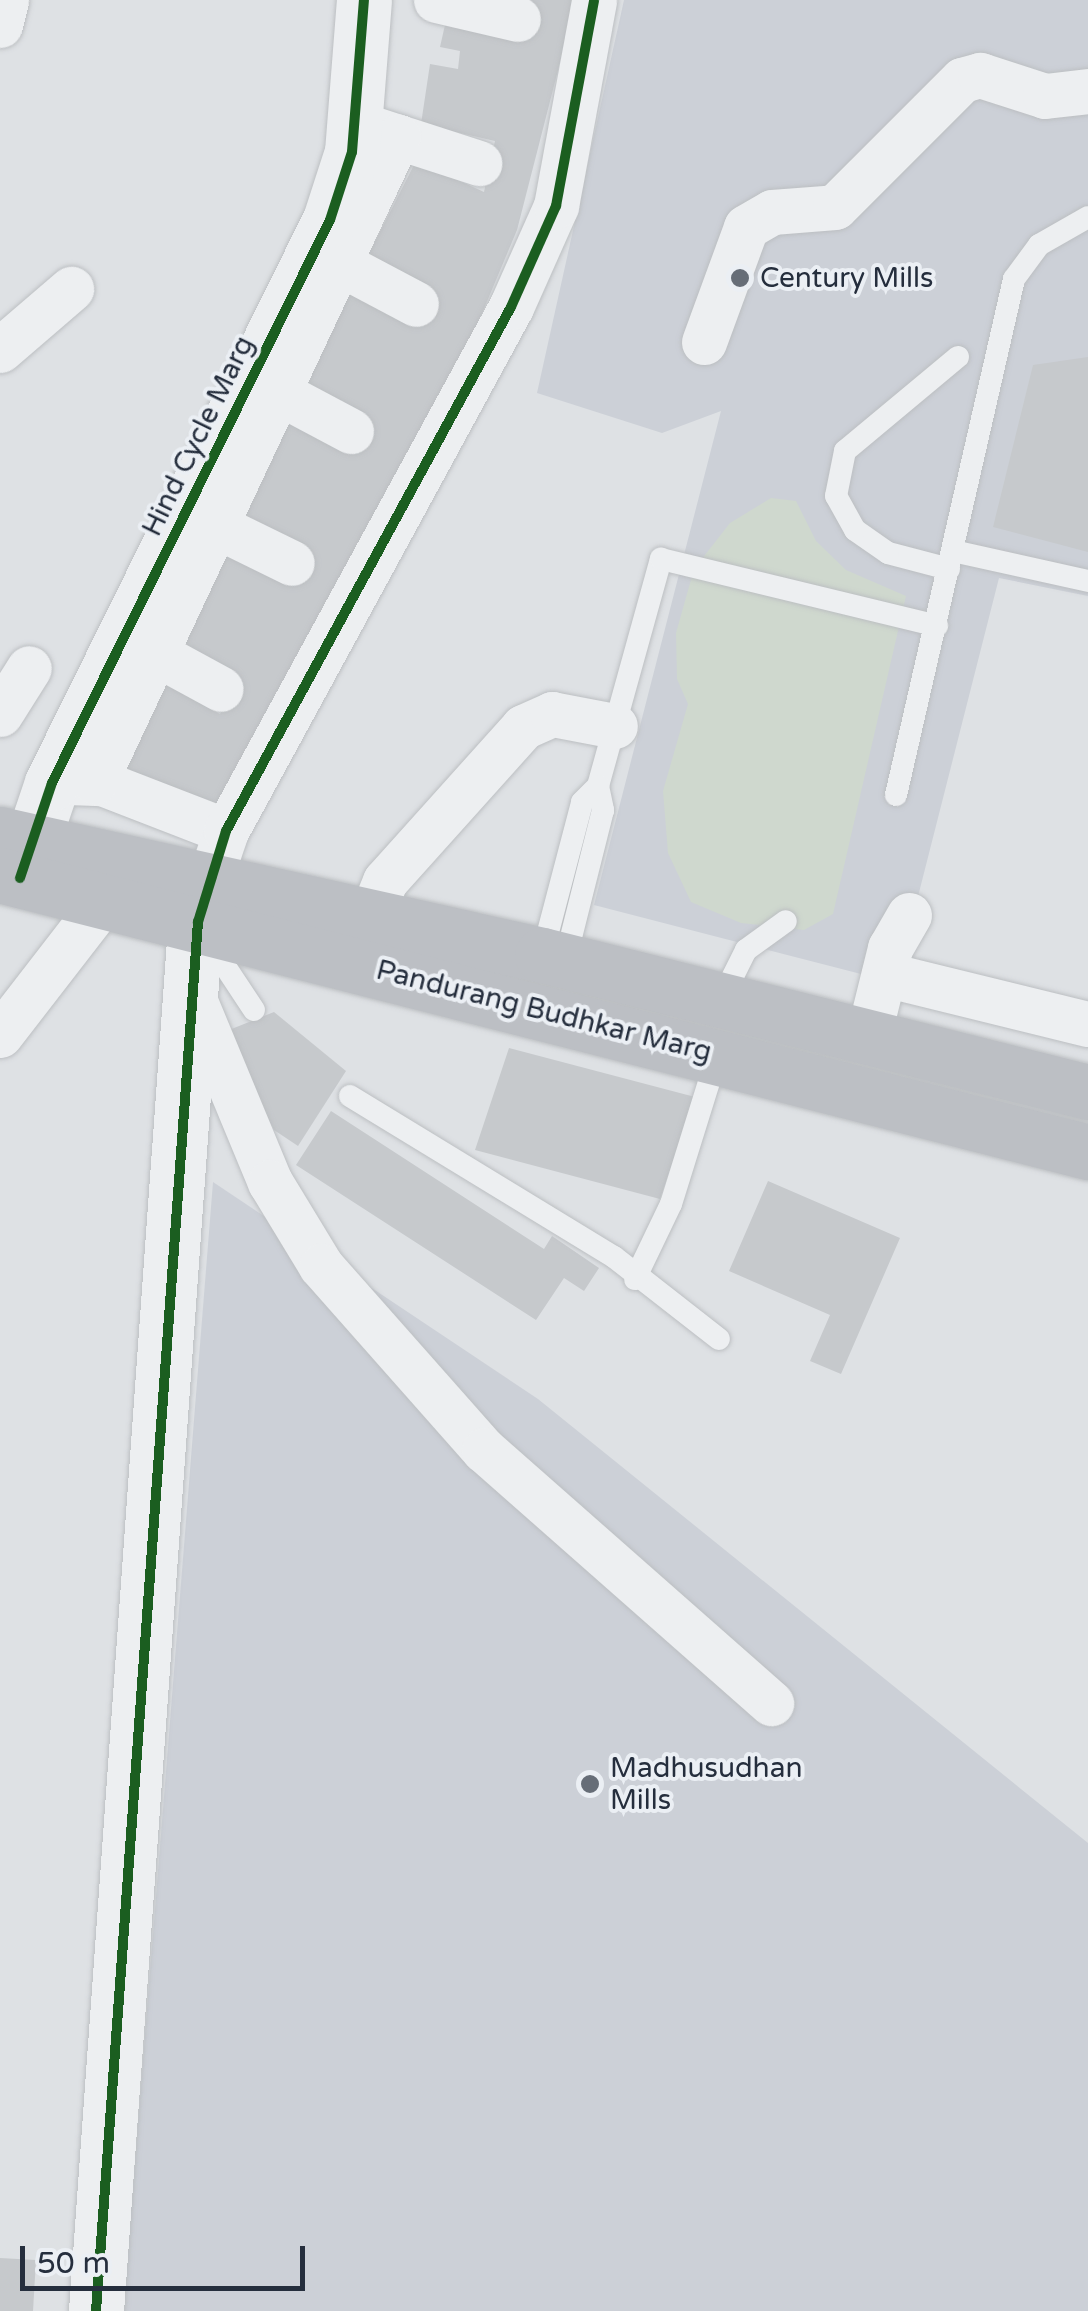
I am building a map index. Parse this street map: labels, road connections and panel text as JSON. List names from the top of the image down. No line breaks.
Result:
{"streets":{"main road":["Pandurang Budhkar Marg"],"street":["Hind Cycle Marg"]},"crossings":[["Hind Cycle Marg","Pandurang Budhkar Marg"]],"places":["Century Mills","Madhusudhan Mills"],"scale_bar":"50 m"}
